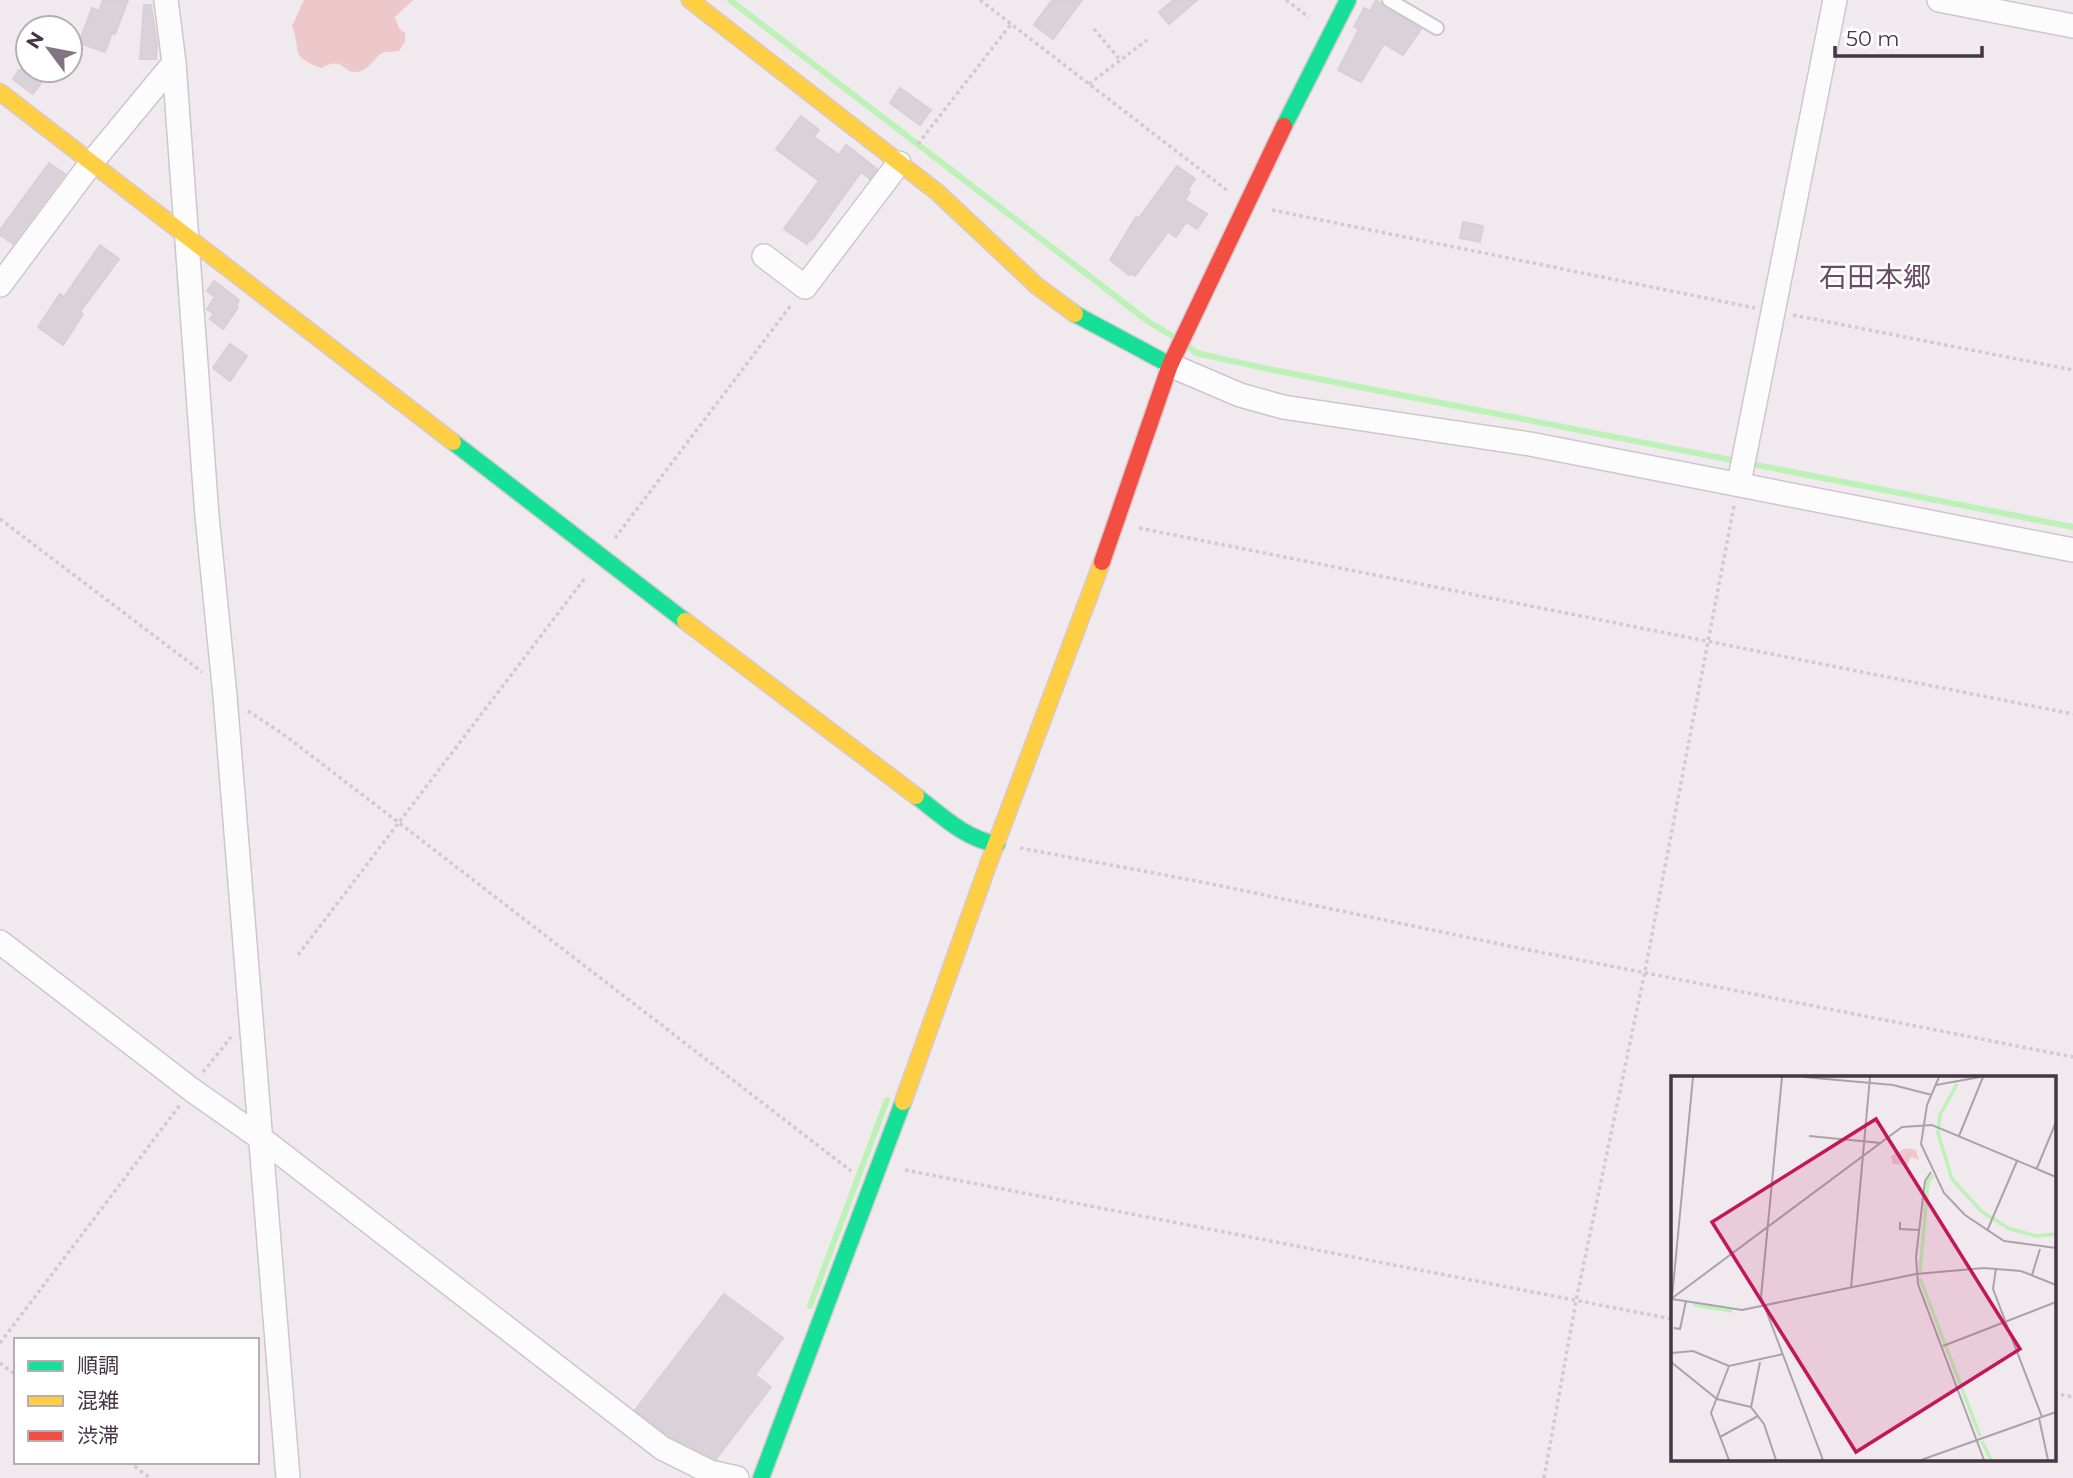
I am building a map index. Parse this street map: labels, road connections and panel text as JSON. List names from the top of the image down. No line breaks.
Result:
{"districts":["石田本郷"],"legend":["順調","混雑","渋滞"],"scale_bar":"50 m","north":"top left"}
